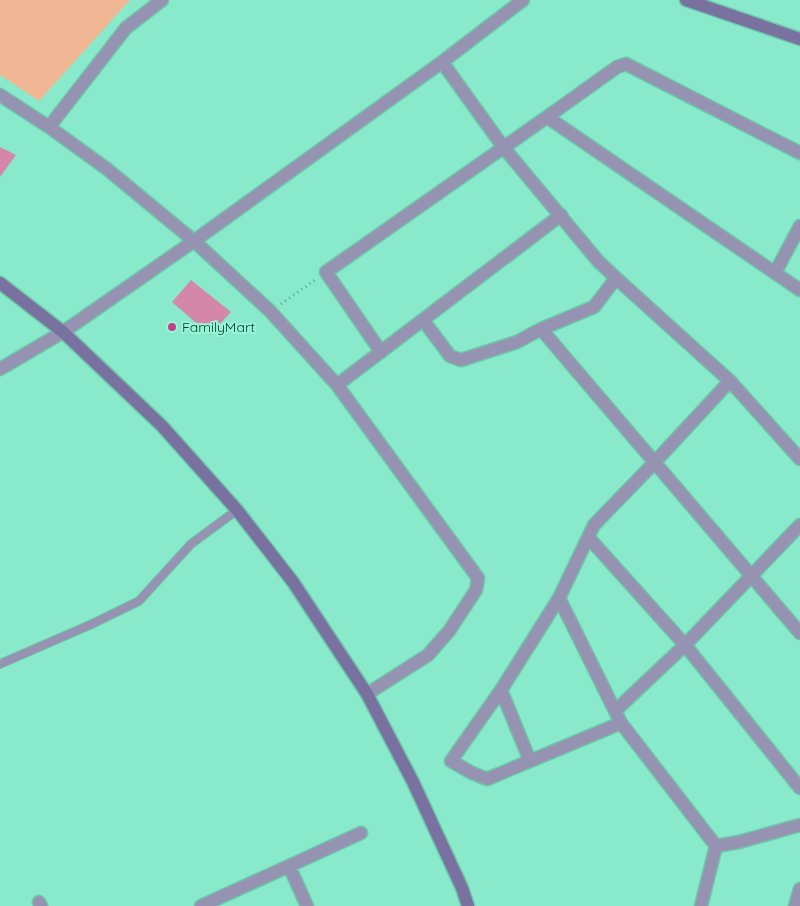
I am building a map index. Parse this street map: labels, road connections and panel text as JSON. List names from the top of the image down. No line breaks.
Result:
{"places":["FamilyMart"]}
